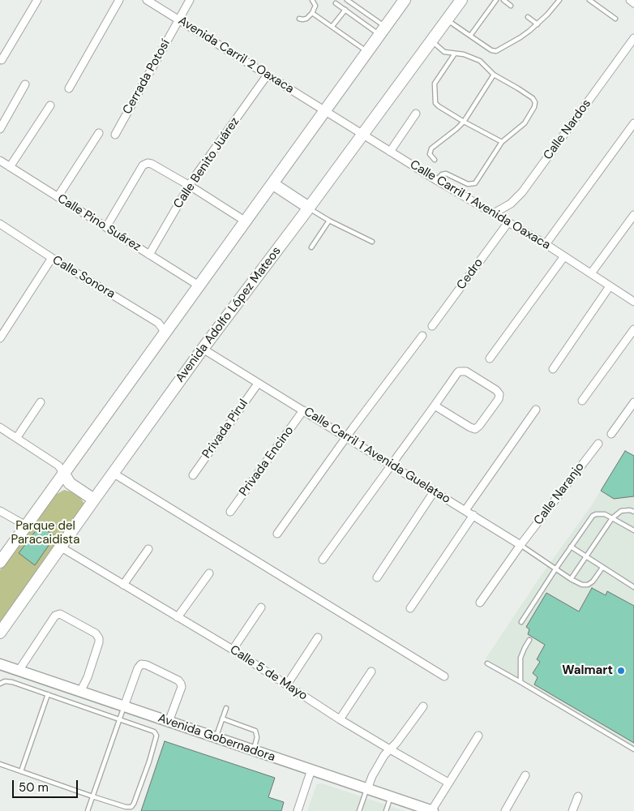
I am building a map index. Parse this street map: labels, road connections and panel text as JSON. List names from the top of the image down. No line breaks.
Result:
{"streets":{"main road":["Avenida Adolfo López Mateos"],"street":["Avenida Carril 2 Oaxaca","Cerrada Potosí","Calle Nardos","Calle Benito Juárez","Calle Carril 1 Avenida Oaxaca","Calle Pino Suárez","Cedro","Calle Sonora","Privada Pirul","Calle Carril 1 Avenida Guelatao","Privada Encino","Calle Naranjo","Calle 5 de Mayo","Avenida Gobernadora"]},"crossings":[["Avenida Carril 2 Oaxaca","Cerrada Potosí"],["Avenida Carril 2 Oaxaca","Calle Benito Juárez"],["Avenida Carril 2 Oaxaca","Calle Carril 1 Avenida Oaxaca"],["Calle Nardos","Calle Carril 1 Avenida Oaxaca"],["Calle Benito Juárez","Calle Pino Suárez"],["Calle Carril 1 Avenida Oaxaca","Cedro"],["Calle Carril 1 Avenida Oaxaca","Avenida Adolfo López Mateos"],["Avenida Adolfo López Mateos","Calle Carril 1 Avenida Guelatao"],["Avenida Adolfo López Mateos","Calle 5 de Mayo"],["Privada Pirul","Calle Carril 1 Avenida Guelatao"],["Calle Carril 1 Avenida Guelatao","Privada Encino"],["Calle Carril 1 Avenida Guelatao","Calle Naranjo"]],"parks":["Parque del Paracaidista"],"places":["Walmart"],"scale_bar":"50 m"}
